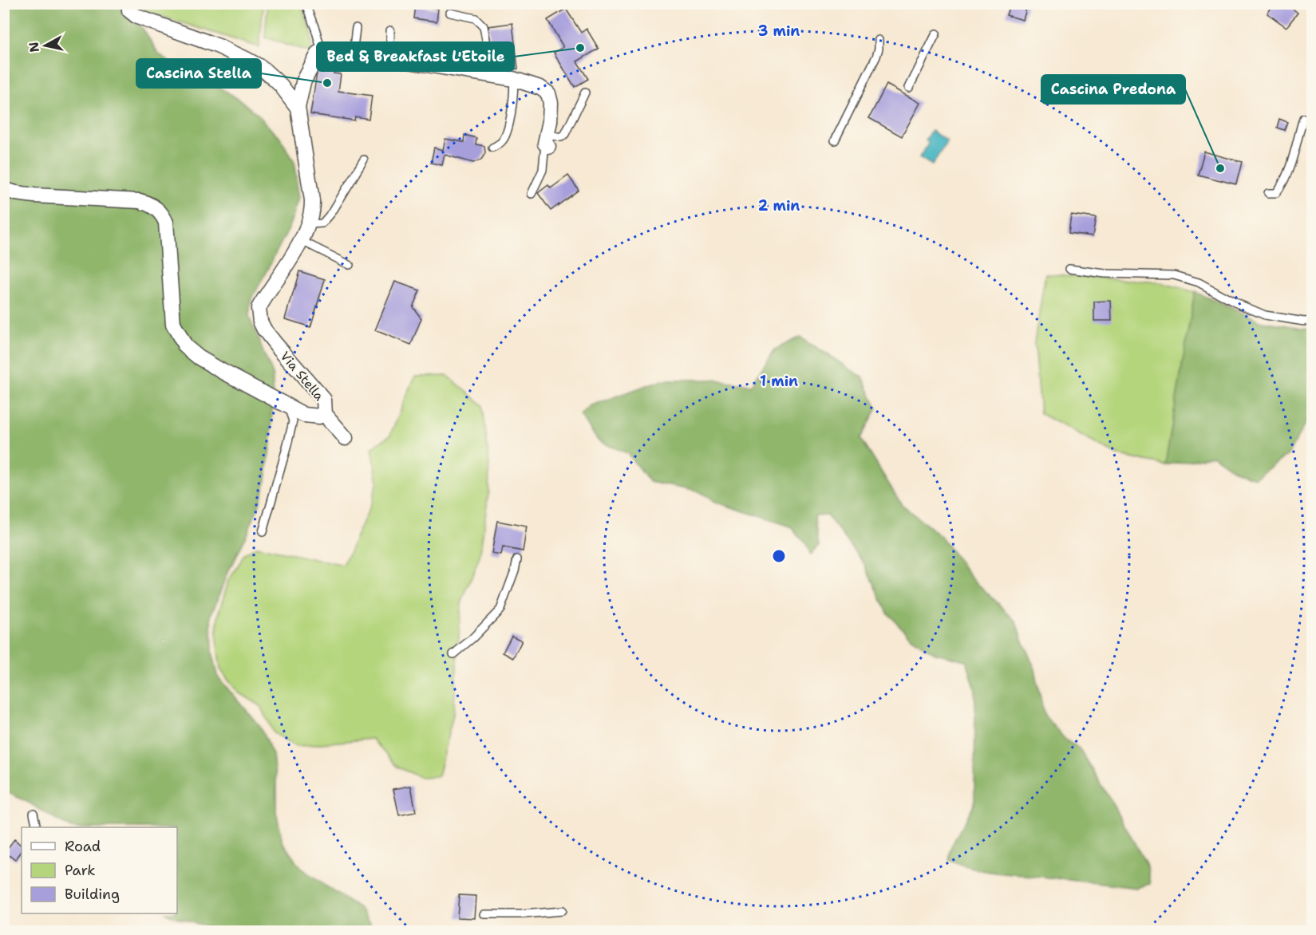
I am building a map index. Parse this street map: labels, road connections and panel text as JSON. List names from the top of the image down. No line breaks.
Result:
{"streets":{"street":["Via Stella"]},"places":["Bed & Breakfast L'Etoile","Cascina Stella","Cascina Predona"],"legend":["Road","Park","Building"],"north":"left","rings":["3 min","2 min","1 min"]}
